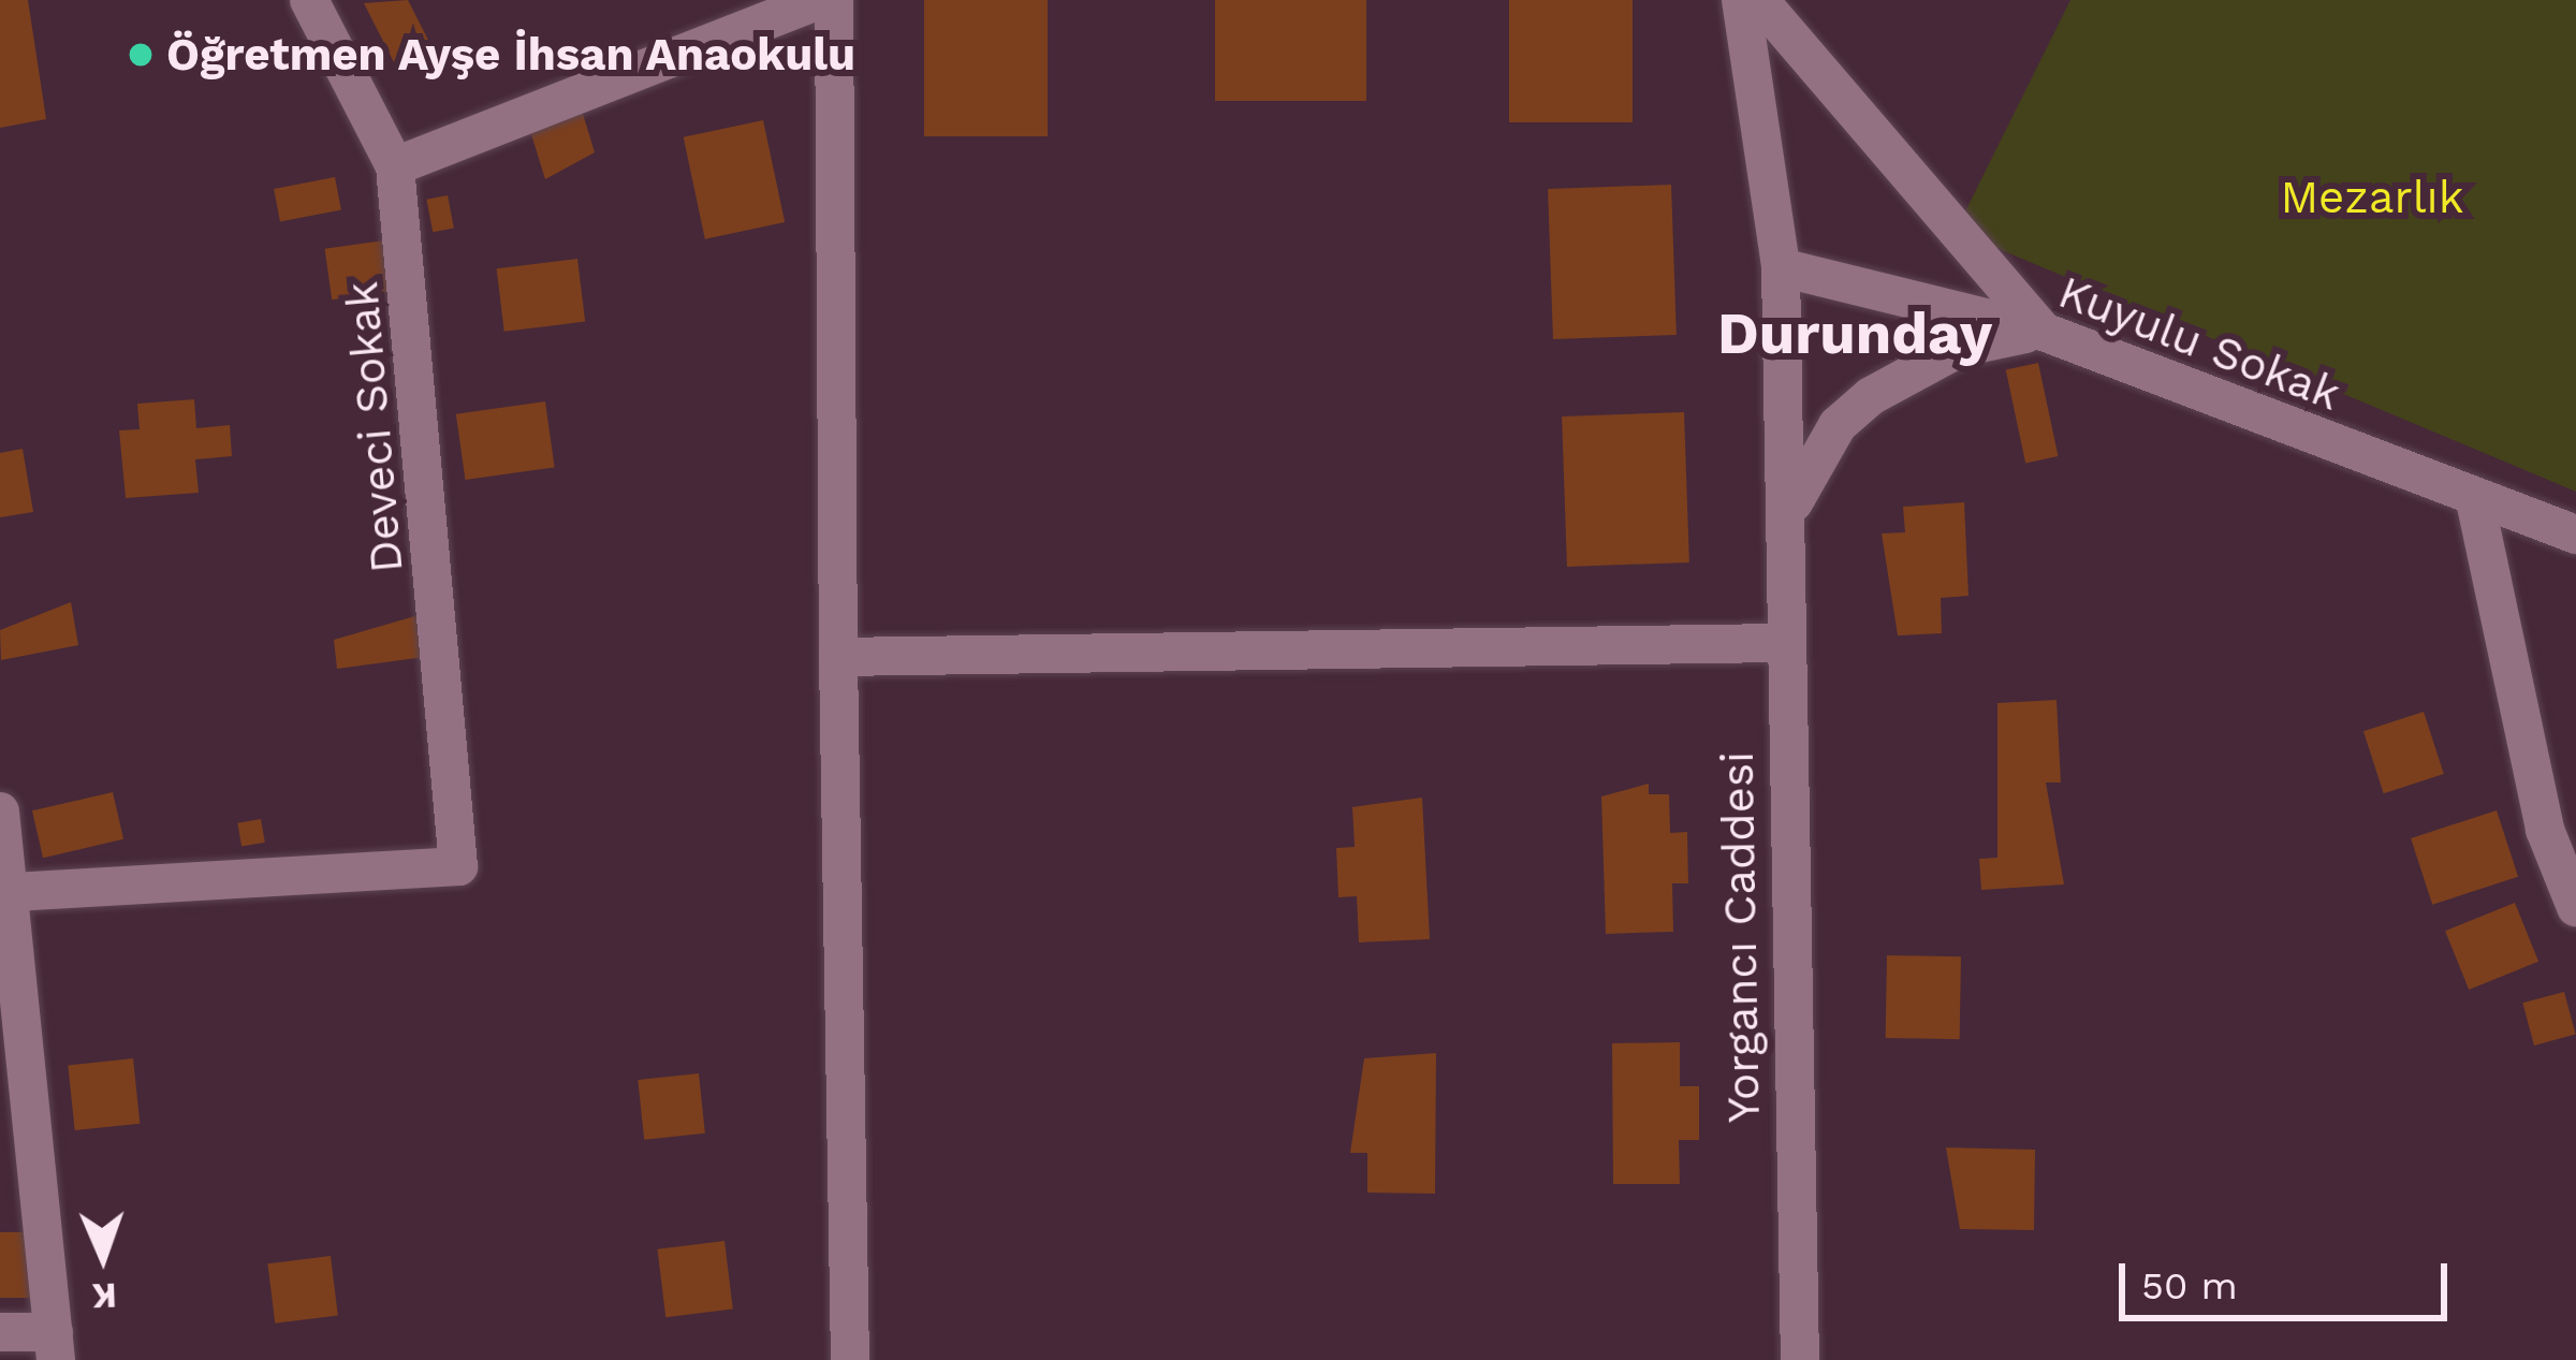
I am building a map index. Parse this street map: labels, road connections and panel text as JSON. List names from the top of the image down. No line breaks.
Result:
{"streets":{"street":["Kuyulu Sokak","Deveci Sokak","Yorgancı Caddesi"]},"crossings":[["Kuyulu Sokak","Yorgancı Caddesi"]],"districts":["Durunday"],"parks":["Mezarlık"],"places":["Öğretmen Ayşe İhsan Anaokulu"],"scale_bar":"50 m","north":"bottom"}
